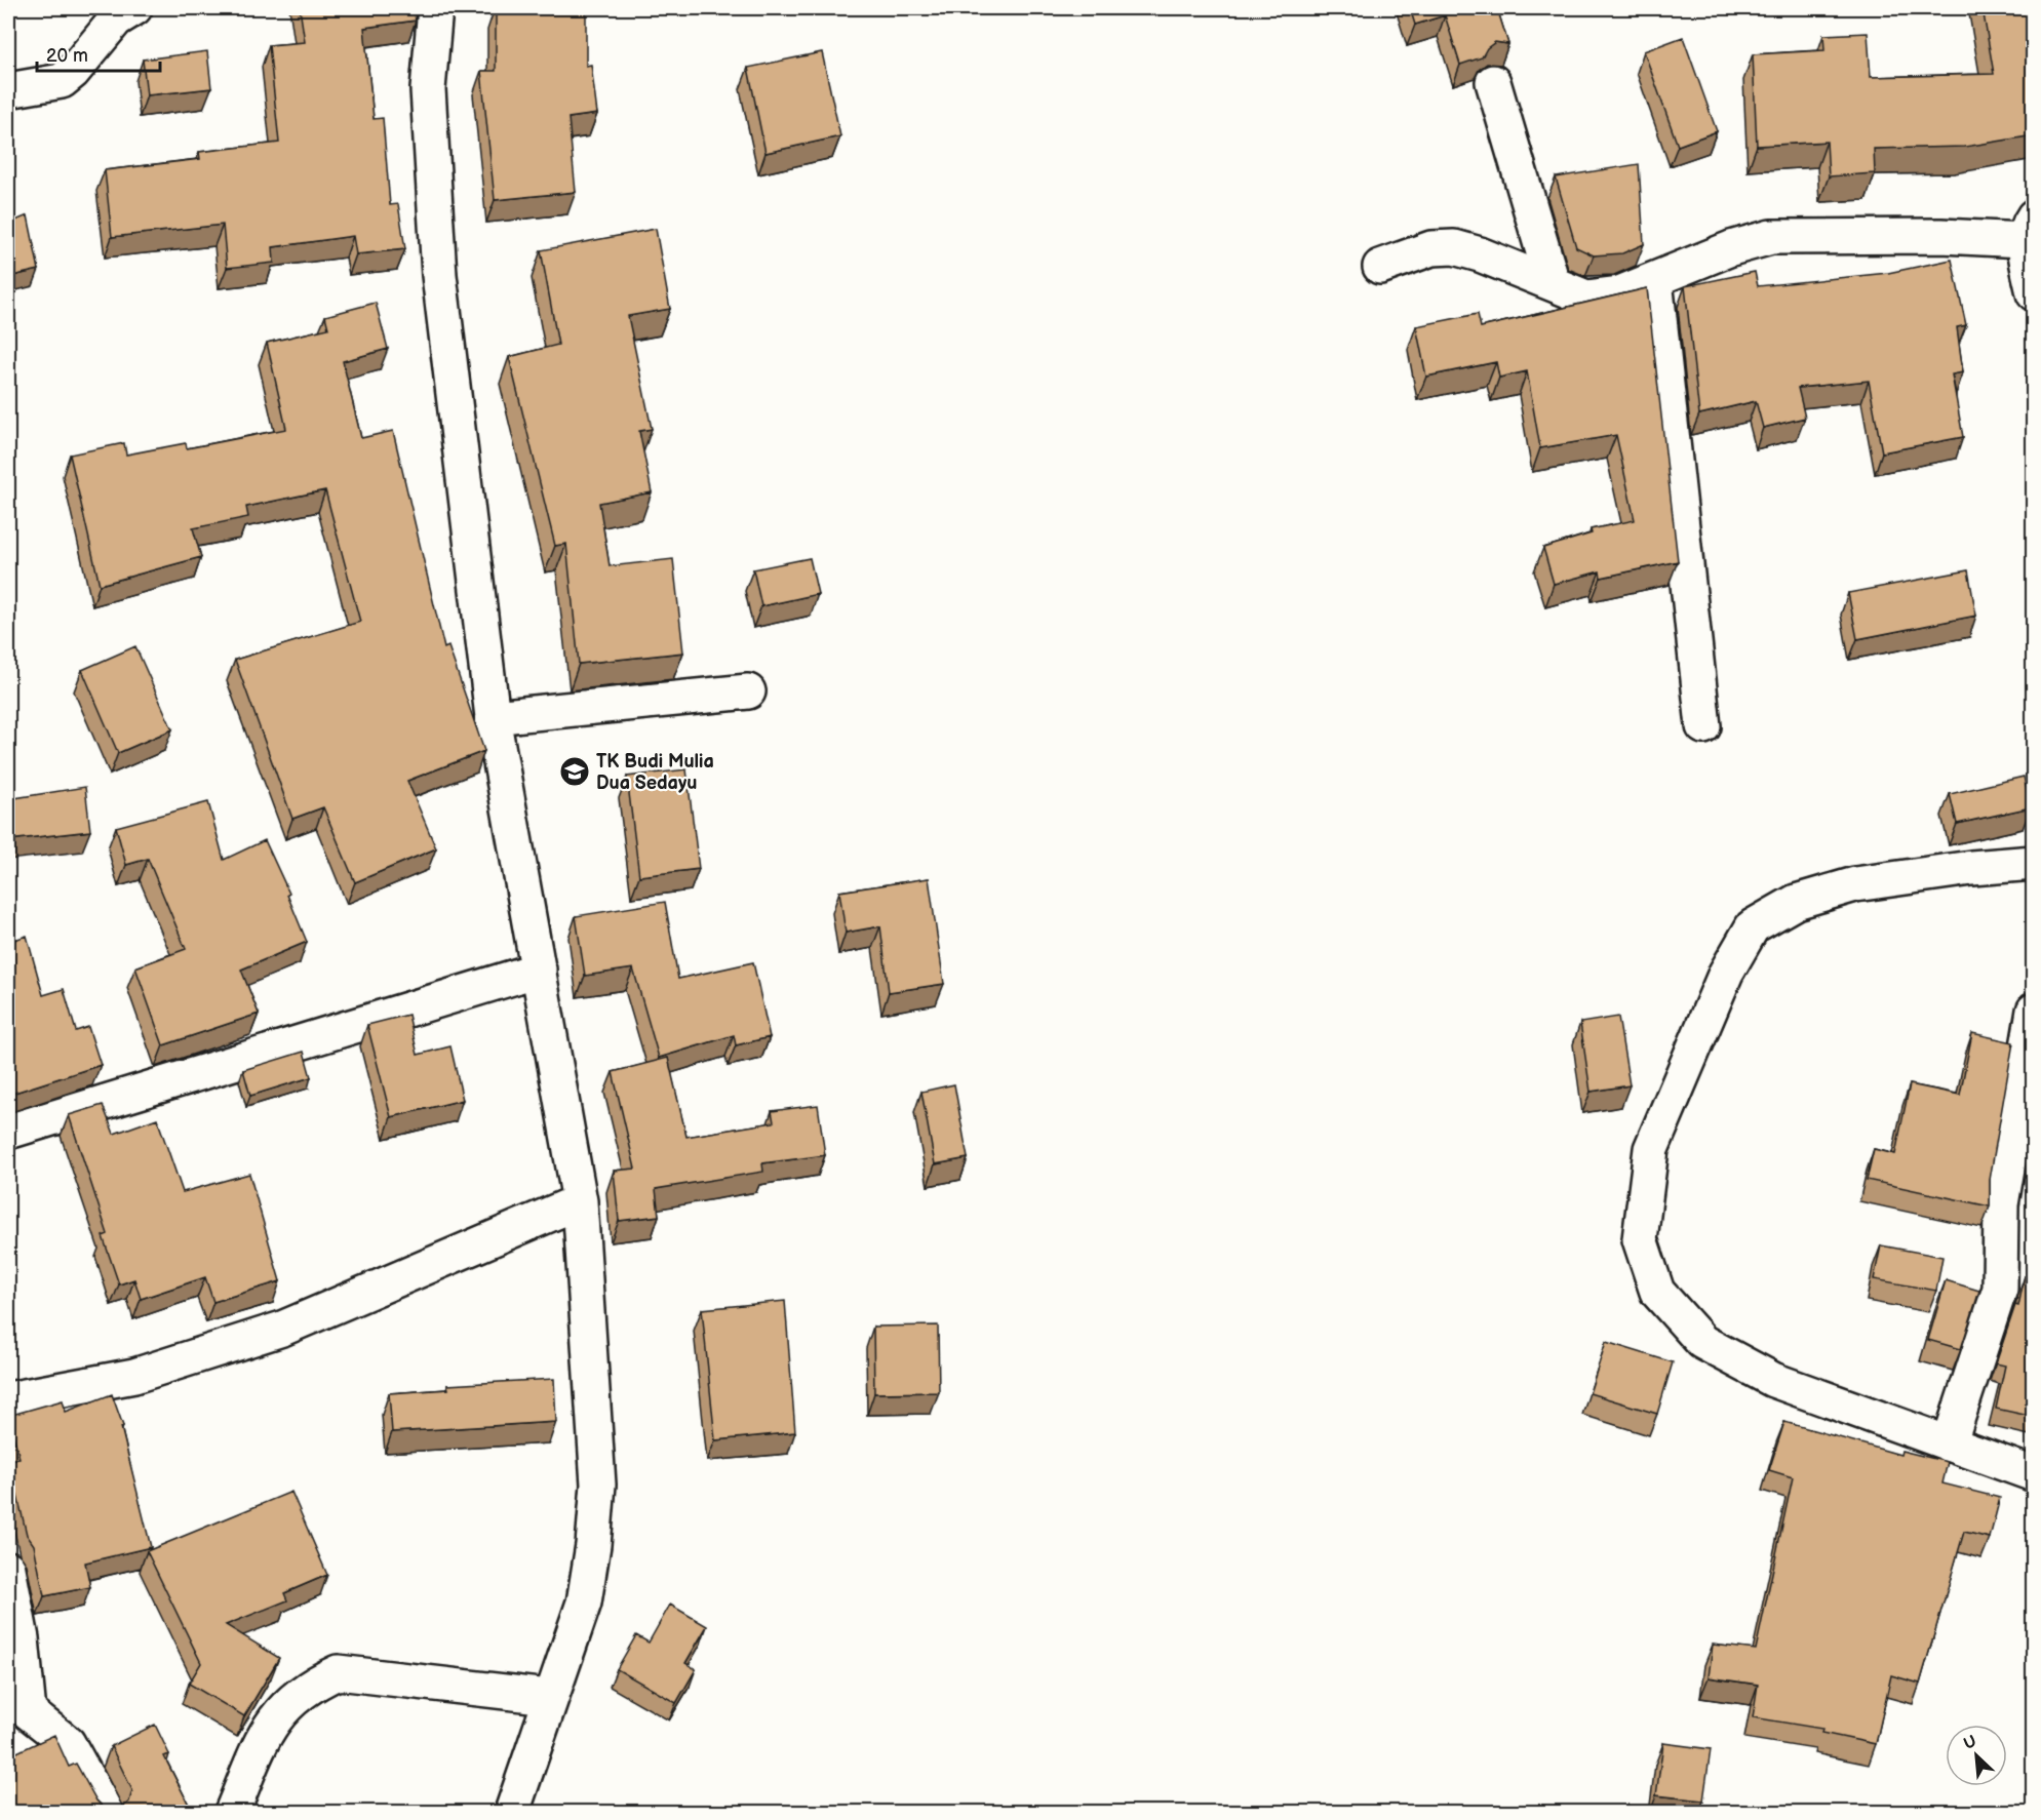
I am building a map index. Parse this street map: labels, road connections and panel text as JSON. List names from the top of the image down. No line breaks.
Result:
{"places":{"school or university":["TK Budi Mulia Dua Sedayu"]},"scale_bar":"20 m","north":"top left"}
